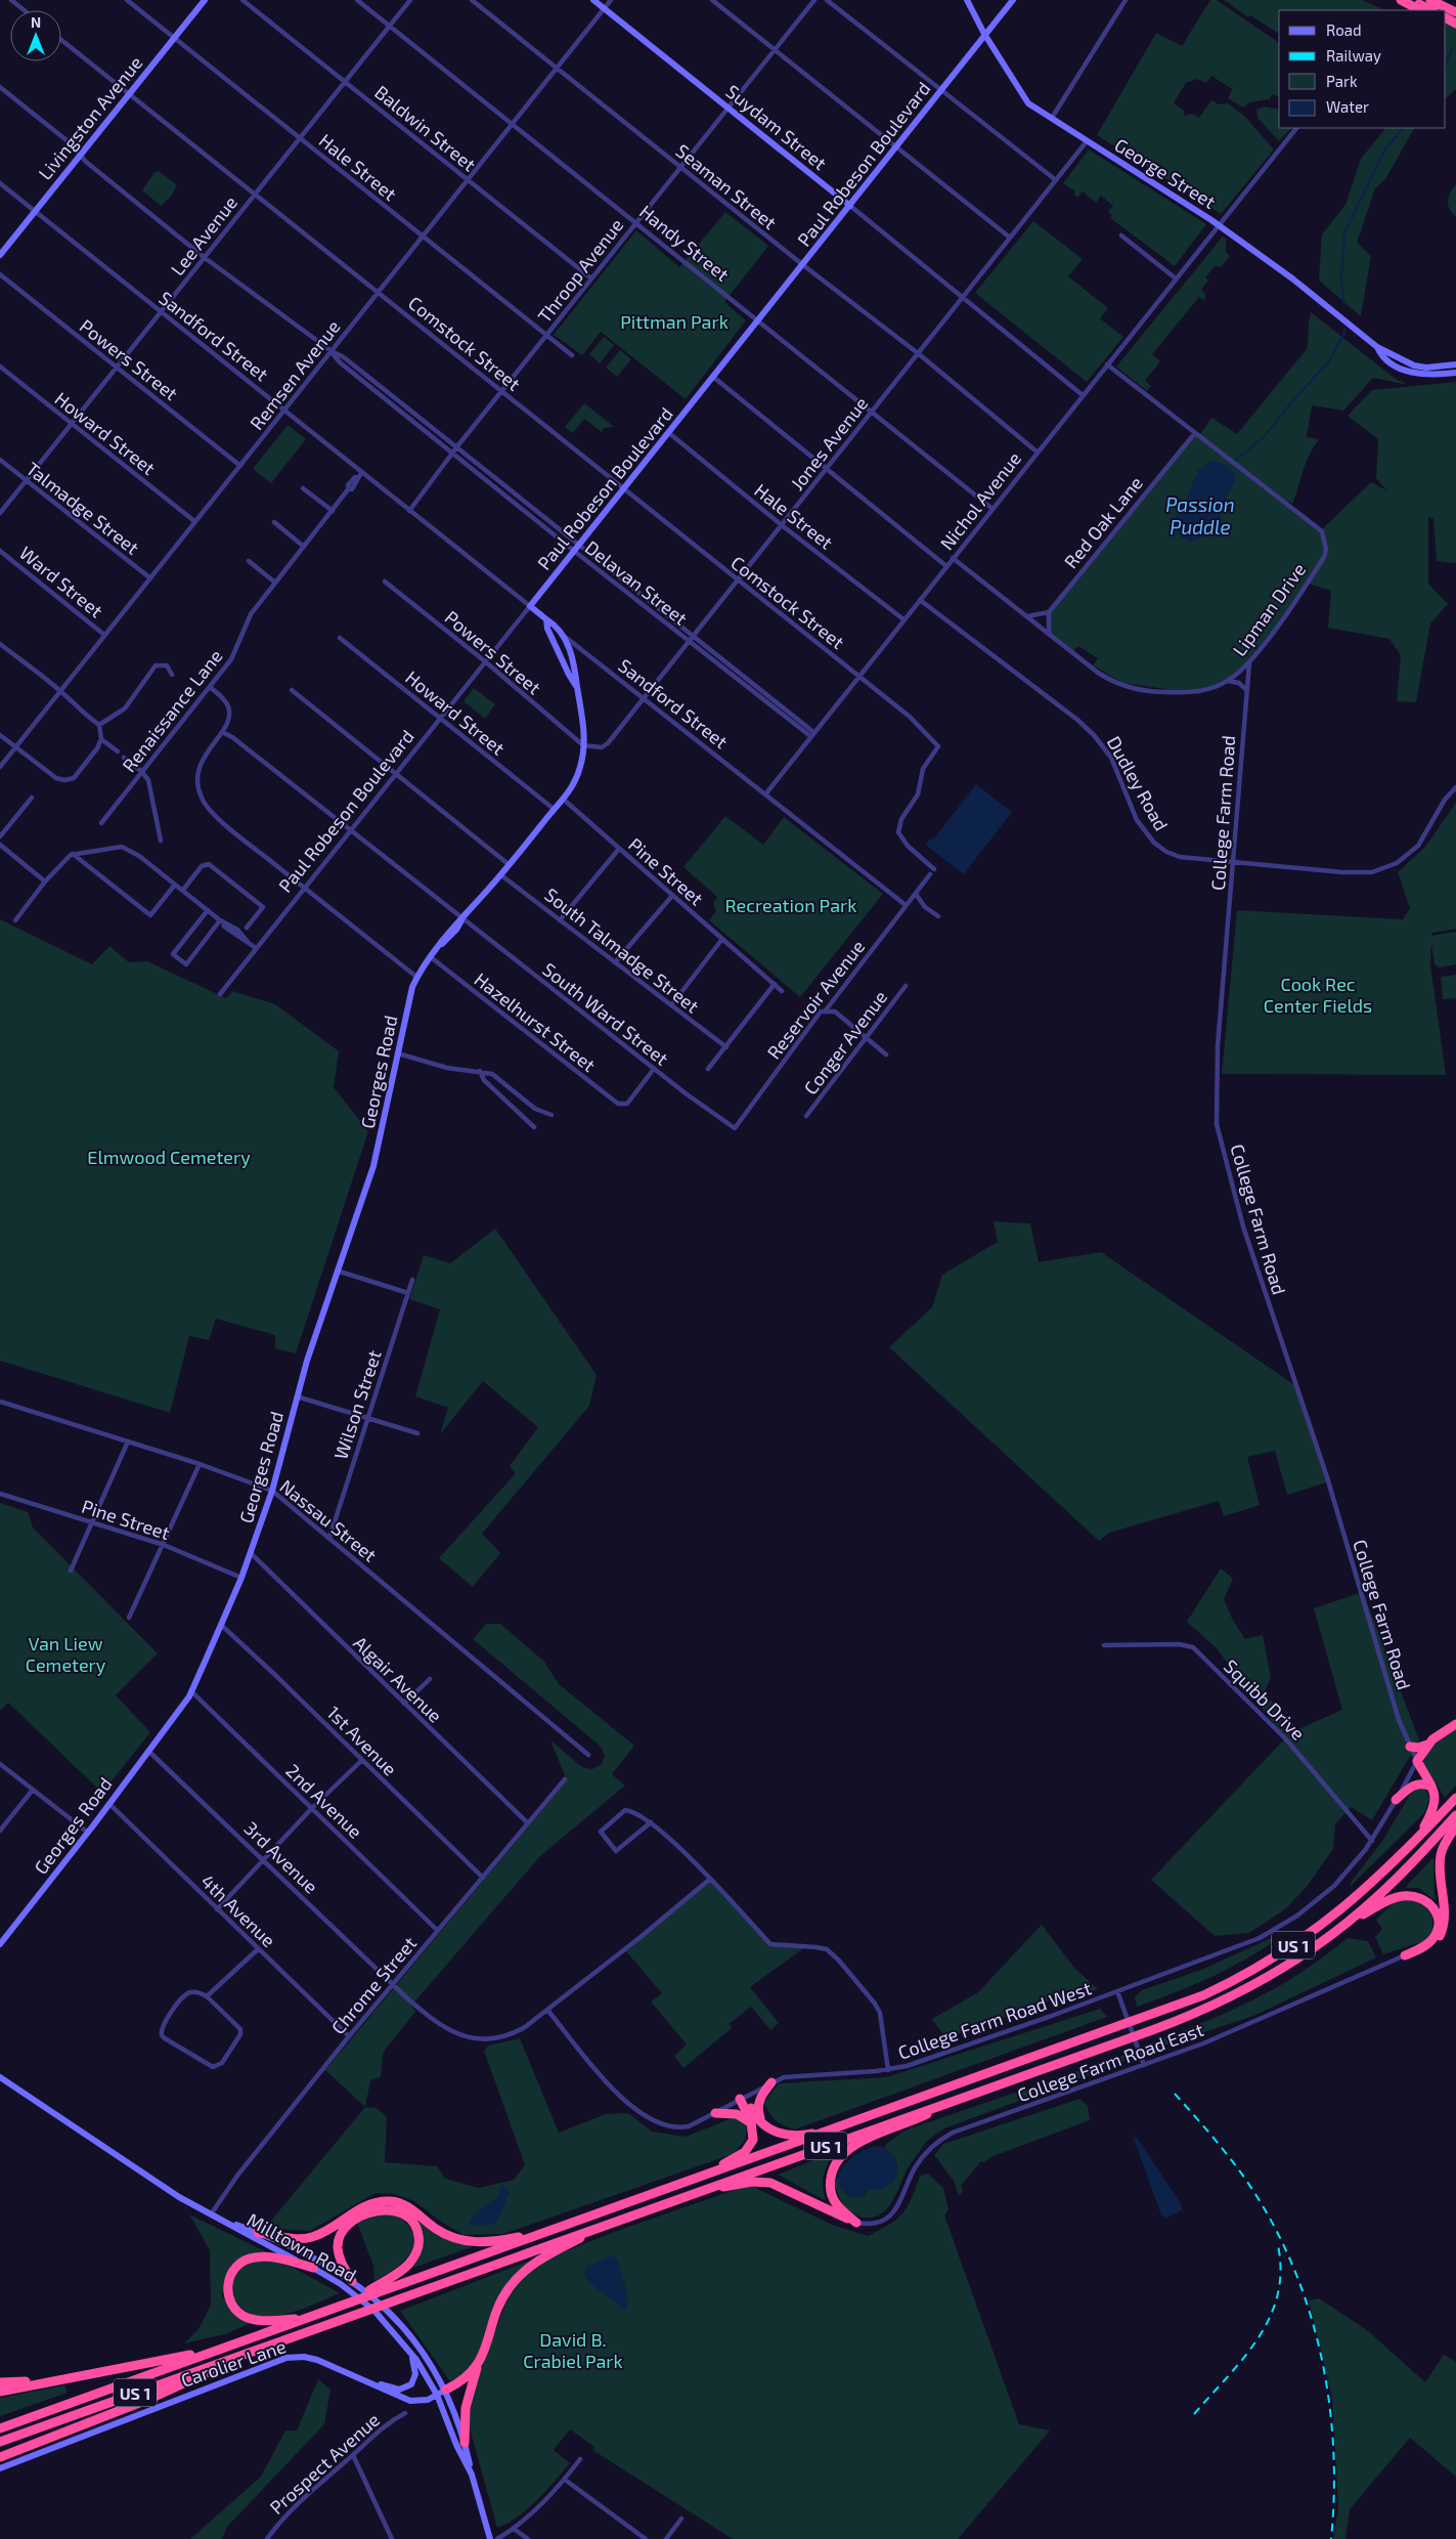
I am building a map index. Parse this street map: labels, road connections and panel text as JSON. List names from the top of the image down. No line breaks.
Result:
{"streets":{"highway":["US 1"],"street":["Livingston Avenue","Suydam Street","Baldwin Street","Paul Robeson Boulevard","Hale Street","George Street","Seaman Street","Lee Avenue","Handy Street","Throop Avenue","Sandford Street","Comstock Street","Powers Street","Remsen Avenue","Howard Street","Jones Avenue","Nichol Avenue","Talmadge Street","Red Oak Lane","Ward Street","Delavan Street","Lipman Drive","Renaissance Lane","Dudley Road","College Farm Road","Pine Street","South Talmadge Street","Reservoir Avenue","South Ward Street","Hazelhurst Street","Conger Avenue","Georges Road","Wilson Street","Nassau Street","Algair Avenue","Squibb Drive","1st Avenue","2nd Avenue","3rd Avenue","4th Avenue","Chrome Street","College Farm Road West","College Farm Road East","Milltown Road","Carolier Lane","Prospect Avenue"]},"crossings":[["Livingston Avenue","Hale Street"],["Livingston Avenue","Sandford Street"],["Livingston Avenue","Comstock Street"],["Livingston Avenue","Delavan Street"],["Suydam Street","Paul Robeson Boulevard"],["Suydam Street","Throop Avenue"],["Suydam Street","Remsen Avenue"],["Suydam Street","Jones Avenue"],["Suydam Street","Nichol Avenue"],["Baldwin Street","Lee Avenue"],["Baldwin Street","Throop Avenue"],["Baldwin Street","Remsen Avenue"],["Paul Robeson Boulevard","Hale Street"],["Paul Robeson Boulevard","George Street"],["Paul Robeson Boulevard","Seaman Street"],["Paul Robeson Boulevard","Handy Street"],["Paul Robeson Boulevard","Sandford Street"],["Paul Robeson Boulevard","Comstock Street"],["Paul Robeson Boulevard","Powers Street"],["Paul Robeson Boulevard","Howard Street"],["Paul Robeson Boulevard","Delavan Street"],["Paul Robeson Boulevard","South Ward Street"],["Paul Robeson Boulevard","Georges Road"],["Hale Street","Lee Avenue"],["Hale Street","Throop Avenue"],["Hale Street","Remsen Avenue"],["Hale Street","Jones Avenue"],["Hale Street","Nichol Avenue"],["George Street","Jones Avenue"],["George Street","Nichol Avenue"],["Seaman Street","Throop Avenue"],["Seaman Street","Remsen Avenue"],["Seaman Street","Jones Avenue"],["Seaman Street","Nichol Avenue"],["Lee Avenue","Handy Street"],["Lee Avenue","Sandford Street"],["Lee Avenue","Comstock Street"],["Lee Avenue","Powers Street"],["Lee Avenue","Howard Street"],["Lee Avenue","Talmadge Street"],["Lee Avenue","Delavan Street"],["Handy Street","Throop Avenue"],["Handy Street","Remsen Avenue"],["Handy Street","Jones Avenue"],["Handy Street","Nichol Avenue"],["Throop Avenue","Sandford Street"],["Throop Avenue","Comstock Street"],["Throop Avenue","Delavan Street"],["Sandford Street","Remsen Avenue"],["Sandford Street","Jones Avenue"],["Sandford Street","Nichol Avenue"],["Sandford Street","Renaissance Lane"],["Sandford Street","Reservoir Avenue"],["Sandford Street","Georges Road"],["Comstock Street","Remsen Avenue"],["Comstock Street","Jones Avenue"],["Comstock Street","Nichol Avenue"],["Powers Street","Remsen Avenue"],["Powers Street","Jones Avenue"],["Powers Street","Georges Road"],["Remsen Avenue","Howard Street"],["Remsen Avenue","Talmadge Street"],["Remsen Avenue","Ward Street"],["Remsen Avenue","Delavan Street"],["Howard Street","Georges Road"],["Jones Avenue","Delavan Street"],["Jones Avenue","Georges Road"],["Nichol Avenue","Delavan Street"],["Nichol Avenue","Lipman Drive"],["Nichol Avenue","Dudley Road"],["Red Oak Lane","Lipman Drive"],["Lipman Drive","College Farm Road"],["Dudley Road","College Farm Road"],["College Farm Road","College Farm Road West"],["Pine Street","Georges Road"],["South Talmadge Street","Georges Road"],["Reservoir Avenue","South Ward Street"],["South Ward Street","Hazelhurst Street"],["South Ward Street","Georges Road"],["Hazelhurst Street","Georges Road"],["Georges Road","Nassau Street"],["Georges Road","Algair Avenue"],["Georges Road","1st Avenue"],["Georges Road","2nd Avenue"],["Georges Road","3rd Avenue"],["Georges Road","4th Avenue"],["Wilson Street","Nassau Street"],["Algair Avenue","Chrome Street"],["Squibb Drive","College Farm Road West"],["1st Avenue","Chrome Street"],["2nd Avenue","Chrome Street"],["3rd Avenue","Chrome Street"],["3rd Avenue","College Farm Road West"],["4th Avenue","Chrome Street"],["Chrome Street","Milltown Road"],["Milltown Road","Carolier Lane"]],"water":["Passion Puddle"],"parks":["Pittman Park","Recreation Park","Cook Rec Center Fields","Elmwood Cemetery","Van Liew Cemetery","David B. Crabiel Park"],"legend":["Road","Railway","Park","Water"],"north":"top"}
